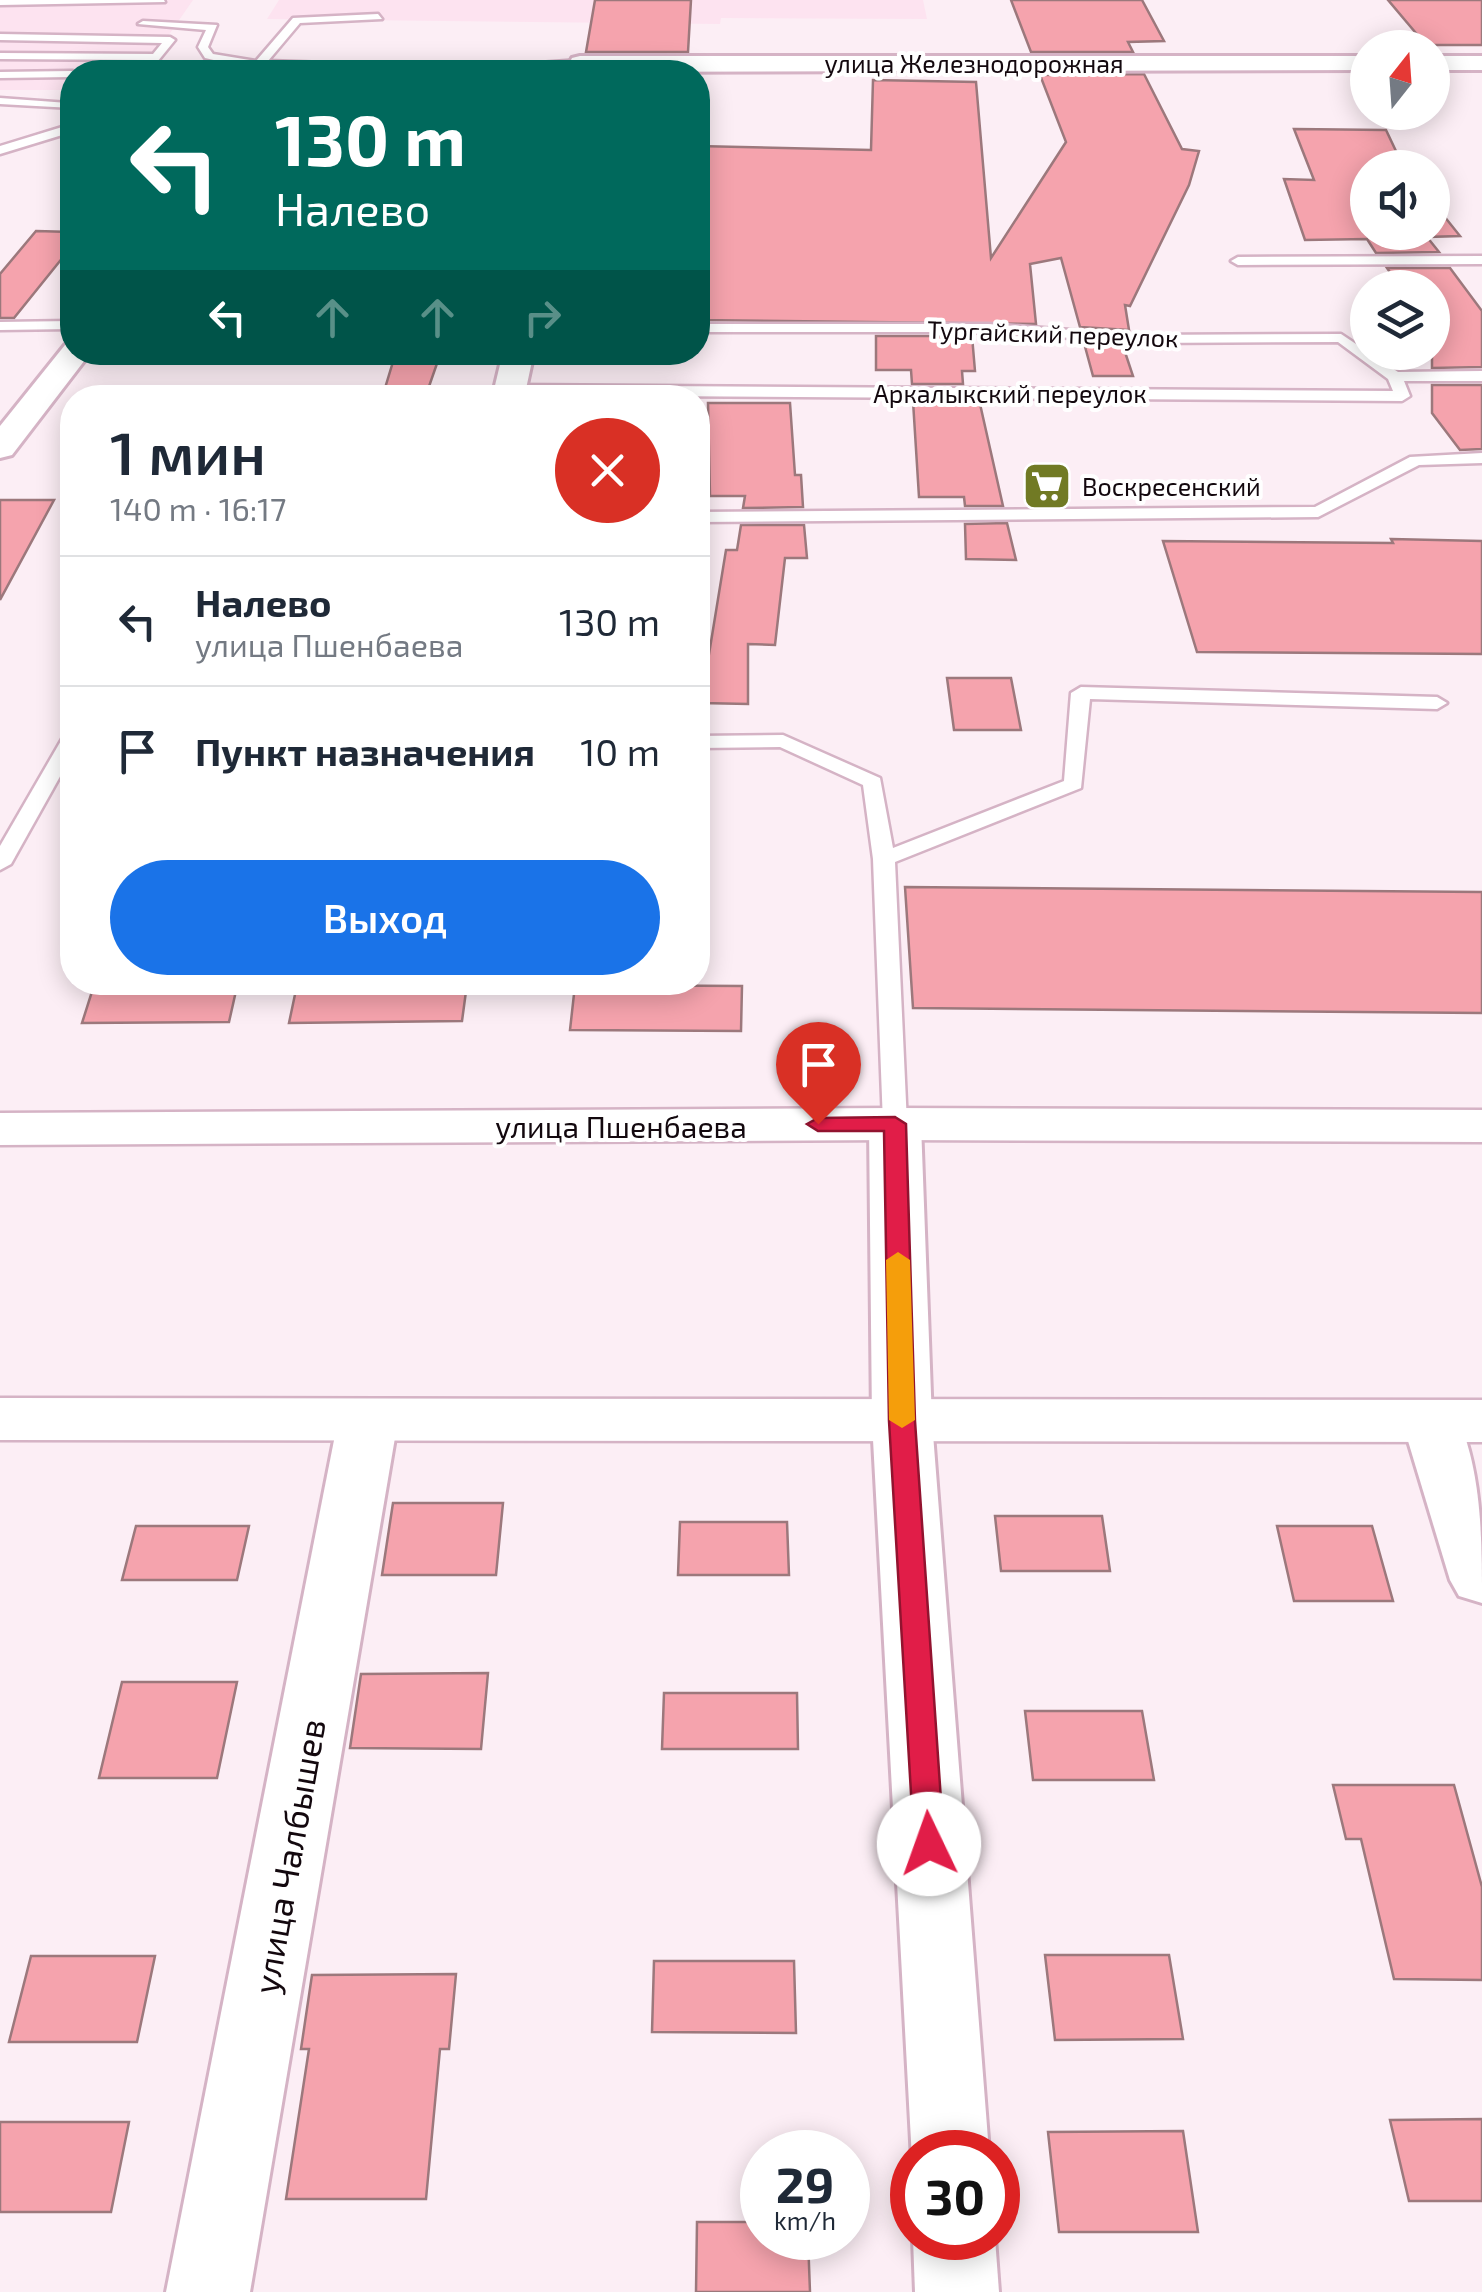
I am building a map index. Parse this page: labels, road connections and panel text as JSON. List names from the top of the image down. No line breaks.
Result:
{"streets":{"street":["улица Железнодорожная","улица Пшенбаева","улица Чалбышев"],"lane":["Тургайский переулок","Аркалыкский переулок"]},"crossings":[["Тургайский переулок","Аркалыкский переулок"]],"places":{"supermarket":["Воскресенский"]},"north":"top","page":{"turn":["130 m","Налево"],"heading":["1 мин","140 m · 16:17"],"list":[{"name":"Налево","note":"улица Пшенбаева","value":"130 m"},{"name":"Пункт назначения","value":"10 m"}],"buttons":"Выход","speed":"29 km/h","limit":"30"}}
